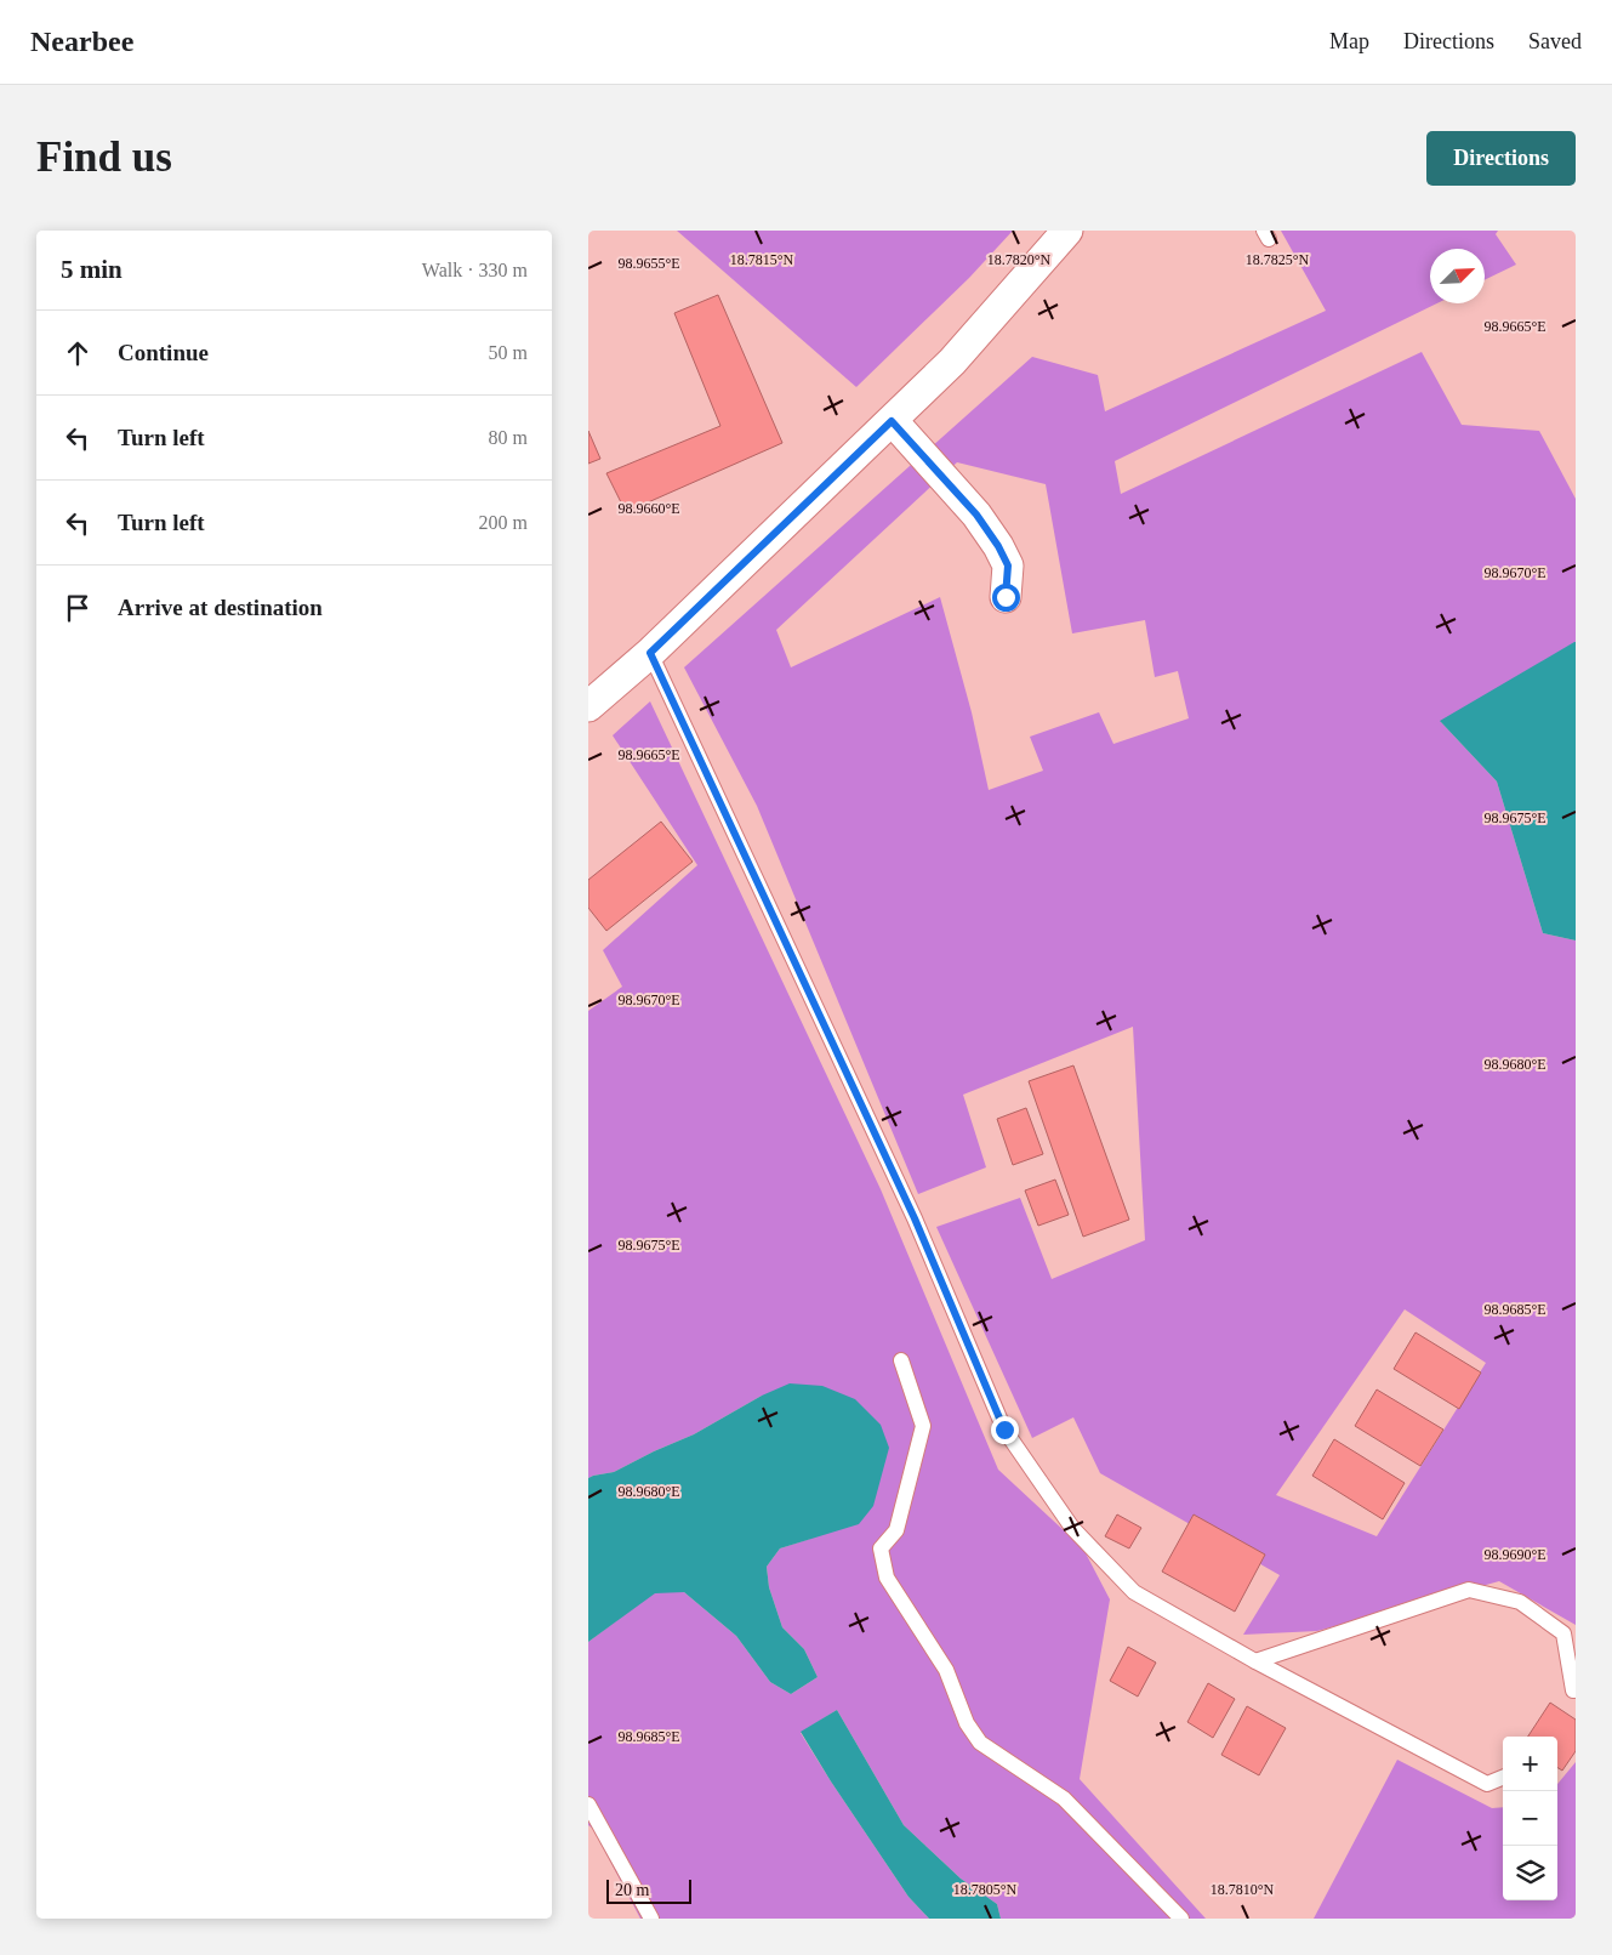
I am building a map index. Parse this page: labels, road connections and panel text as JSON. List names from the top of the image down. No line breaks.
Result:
{"scale_bar":"20 m","north":"top right","page":{"header":"Nearbee","nav":["Map","Directions","Saved"],"buttons":"Directions","title":"Find us","heading":["5 min","Walk · 330 m"],"list":[["Continue","50 m"],["Turn left","80 m"],["Turn left","200 m"],"Arrive at destination"],"map_buttons":["+","−"],"scale":"20 m"},"coordinates":["18.7820°N","18.7825°N","18.7815°N","98.9655°E","98.9665°E","98.9660°E","98.9670°E","98.9675°E","98.9680°E","98.9685°E","98.9690°E","18.7805°N","18.7810°N"]}
